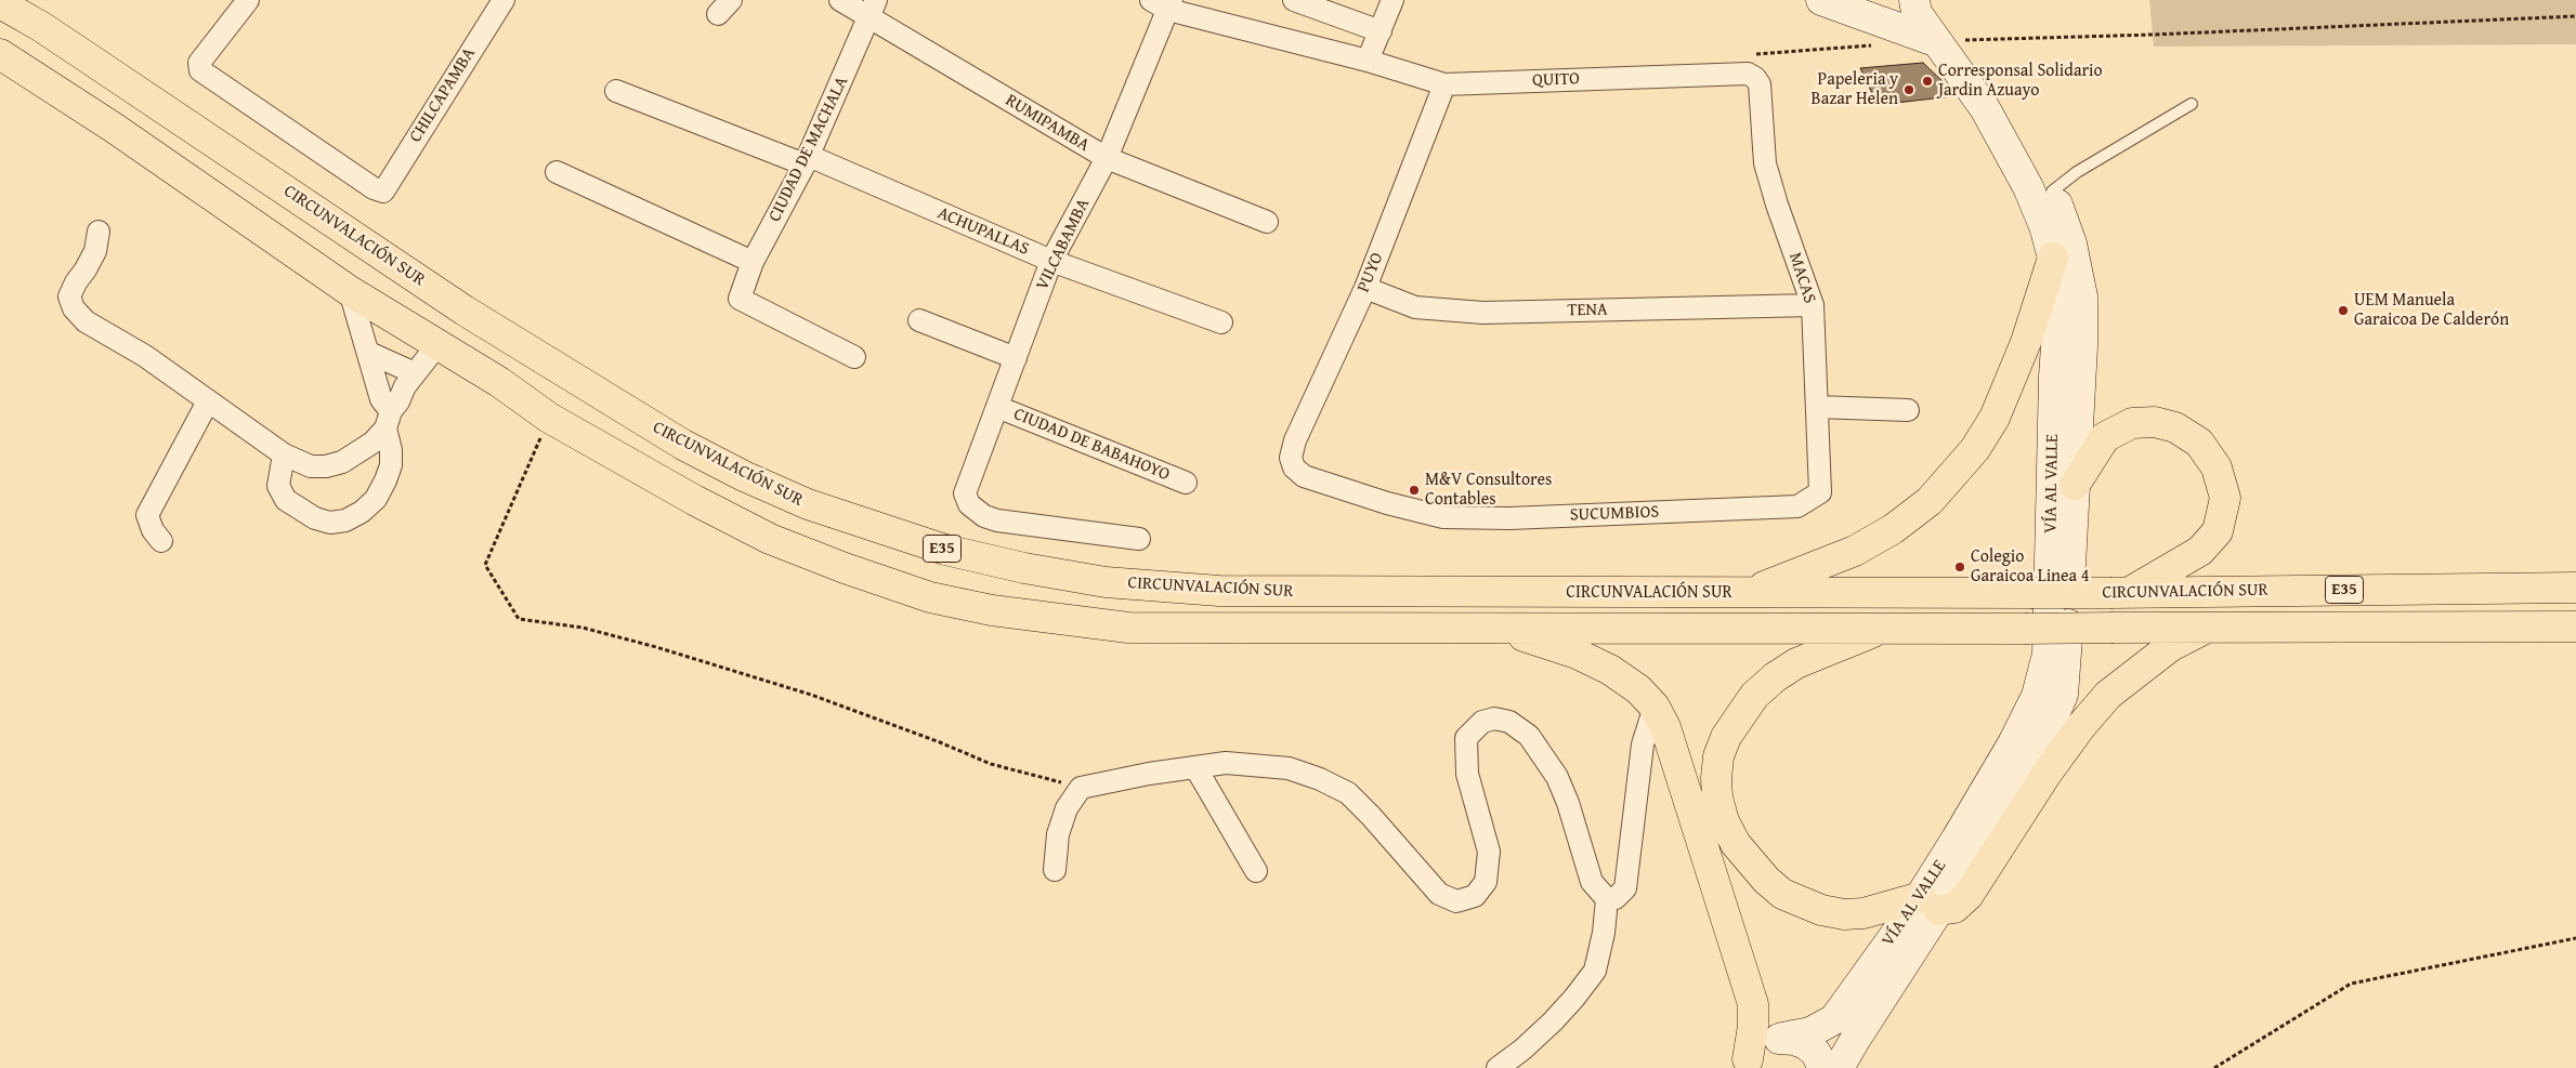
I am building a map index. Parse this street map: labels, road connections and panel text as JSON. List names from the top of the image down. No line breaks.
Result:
{"streets":{"highway":["CIRCUNVALACIÓN SUR","E35"],"main road":["VÍA AL VALLE"],"street":["QUITO","CHILCAPAMBA","RUMIPAMBA","CIUDAD DE MACHALA","ACHUPALLAS","VILCABAMBA","PUYO","MACAS","TENA","CIUDAD DE BABAHOYO","SUCUMBIOS"]},"crossings":[["QUITO","VILCABAMBA"],["QUITO","PUYO"],["QUITO","MACAS"],["RUMIPAMBA","CIUDAD DE MACHALA"],["RUMIPAMBA","VILCABAMBA"],["CIUDAD DE MACHALA","ACHUPALLAS"],["ACHUPALLAS","VILCABAMBA"],["VILCABAMBA","CIUDAD DE BABAHOYO"],["PUYO","TENA"],["PUYO","SUCUMBIOS"],["MACAS","TENA"],["MACAS","SUCUMBIOS"]],"places":["Corresponsal Solidario Jardin Azuayo","Papeleria y Bazar Helen","UEM Manuela Garaicoa De Calderón","M&V Consultores Contables","Colegio Garaicoa Linea 4"]}
